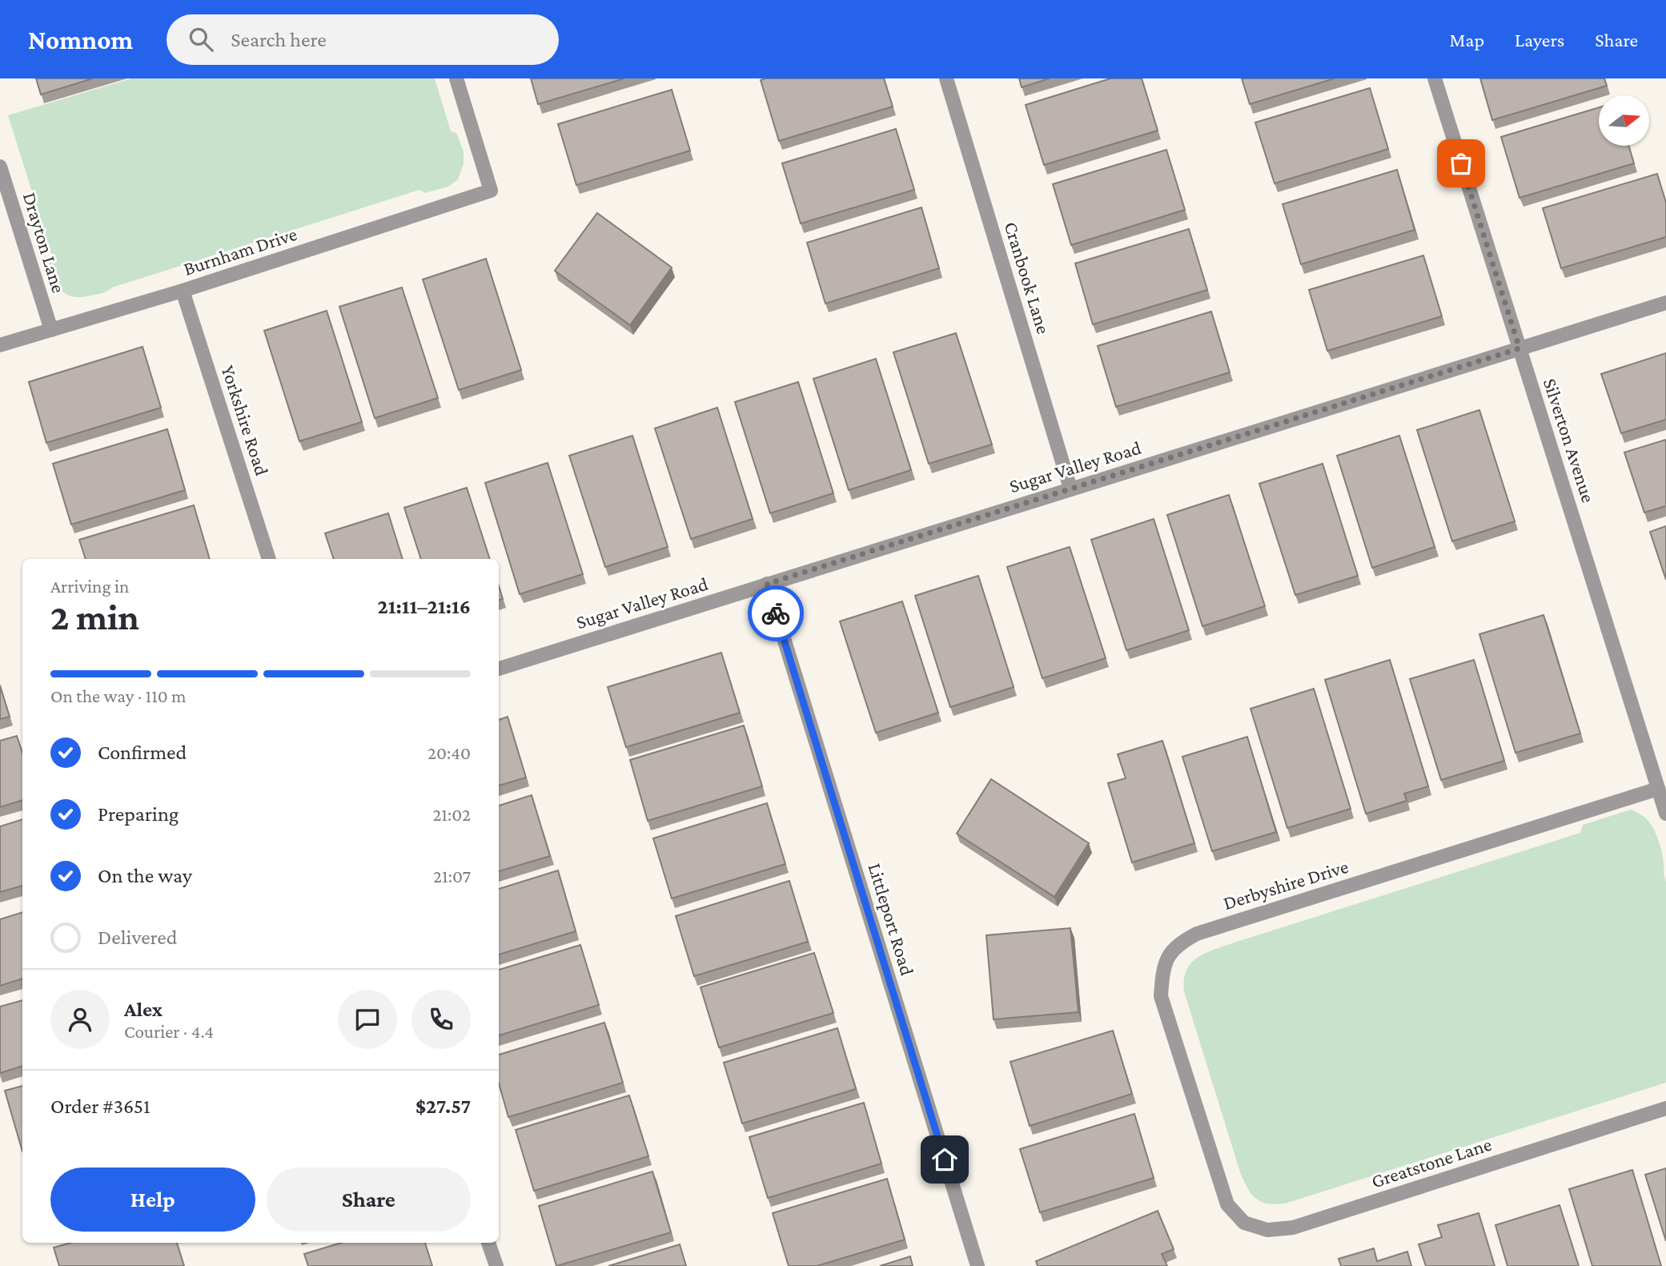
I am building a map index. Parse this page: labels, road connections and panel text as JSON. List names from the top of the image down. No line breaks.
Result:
{"streets":{"street":["Drayton Lane","Burnham Drive","Cranbook Lane","Yorkshire Road","Silverton Avenue","Sugar Valley Road","Derbyshire Drive","Littleport Road","Greatstone Lane"]},"crossings":[["Drayton Lane","Burnham Drive"],["Burnham Drive","Yorkshire Road"],["Cranbook Lane","Sugar Valley Road"],["Silverton Avenue","Sugar Valley Road"],["Silverton Avenue","Derbyshire Drive"],["Sugar Valley Road","Littleport Road"],["Derbyshire Drive","Greatstone Lane"]],"north":"right","page":{"header":"Nomnom","search":"Search here","nav":["Map","Layers","Share"],"heading":["2 min","Arriving in","21:11–21:16"],"panel":["Alex","Courier · 4.4","Order #3651","$27.57"],"bar":"On the way · 110 m","list":[["Confirmed","20:40"],["Preparing","21:02"],["On the way","21:07"],"Delivered"],"buttons":["Help","Share"]}}
